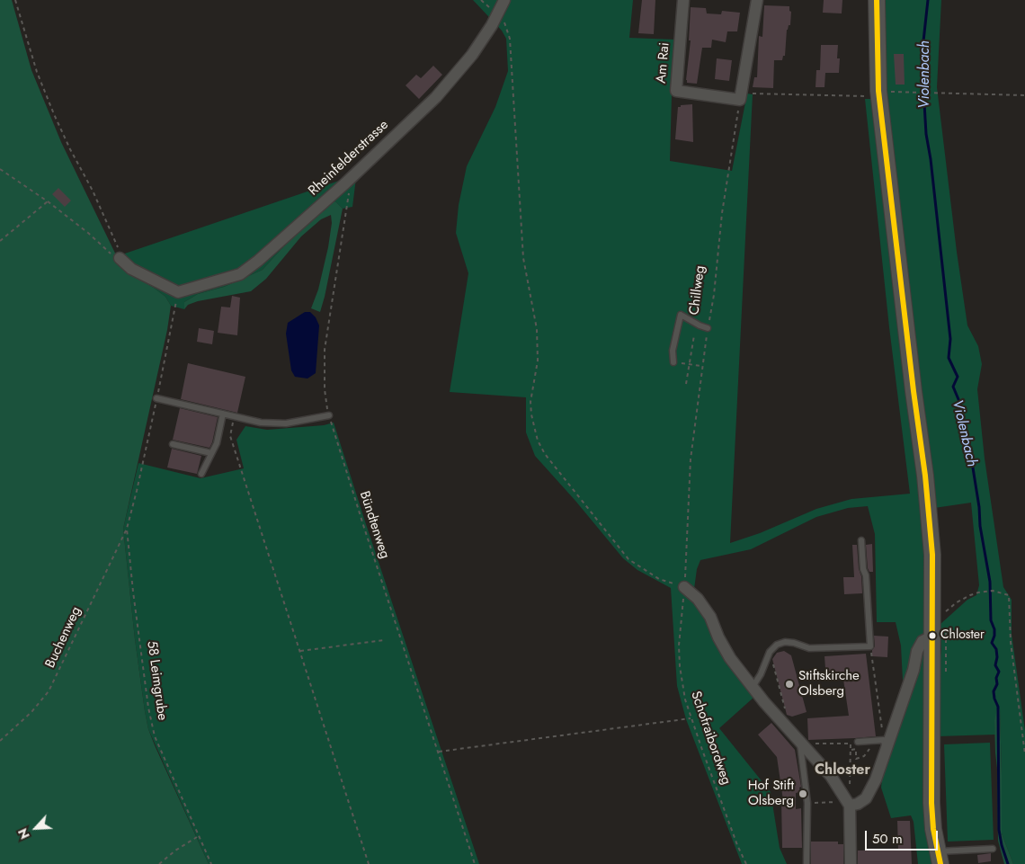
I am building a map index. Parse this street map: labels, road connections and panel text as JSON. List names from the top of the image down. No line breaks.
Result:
{"streets":{"street":["Am Rai","Rheinfelderstrasse"],"path":["Chillweg","Bündtenweg","Buchenweg","58 Leimgrube","Schofraibordweg"]},"crossings":[["Am Rai","Chillweg"],["Rheinfelderstrasse","Bündtenweg"],["Chillweg","Schofraibordweg"],["Buchenweg","58 Leimgrube"]],"districts":["Chloster"],"water":["Violenbach"],"places":["Chloster","Stiftskirche Olsberg","Hof Stift Olsberg"],"scale_bar":"50 m","north":"bottom left"}
